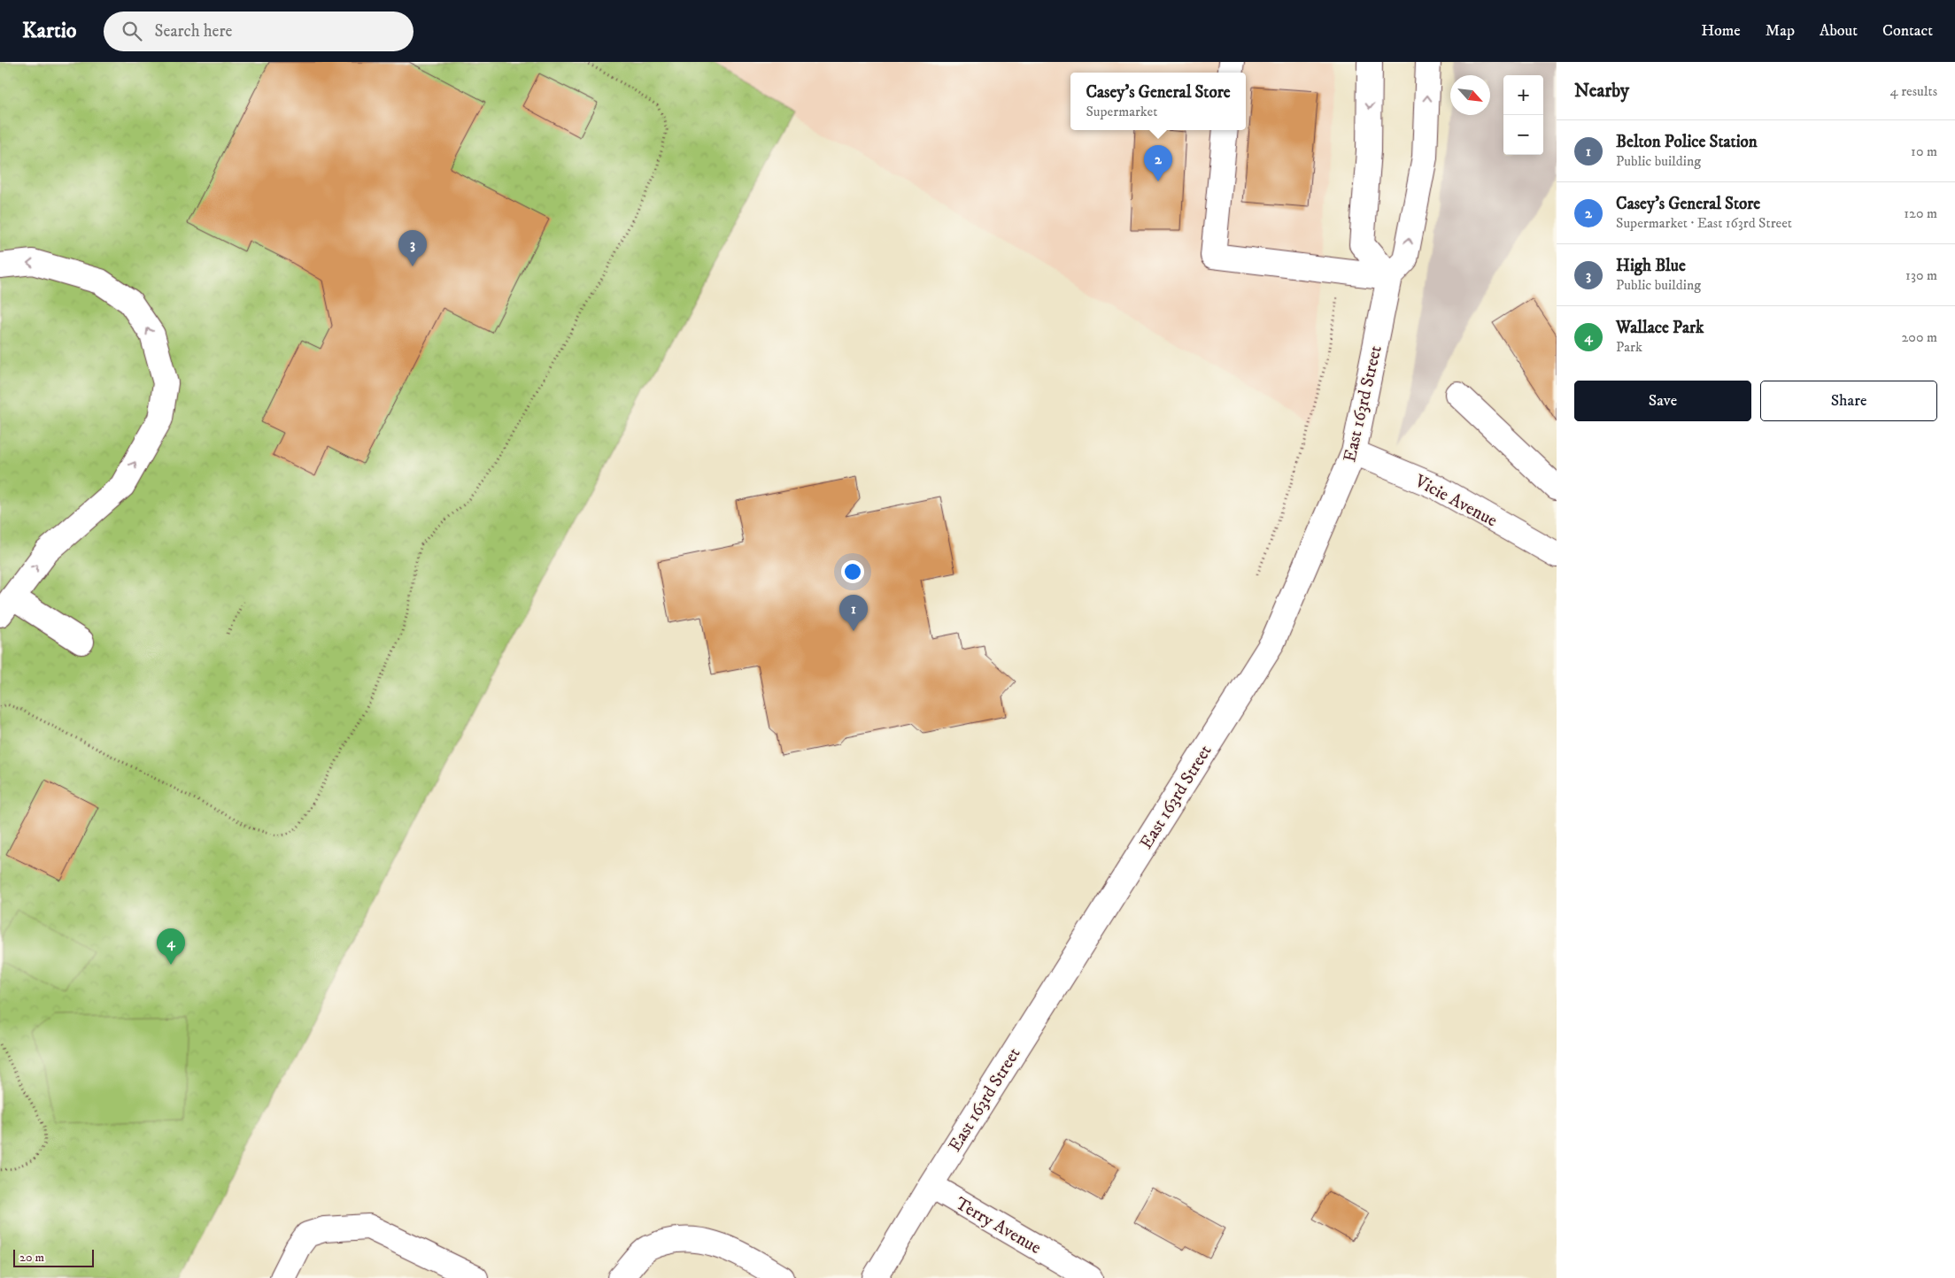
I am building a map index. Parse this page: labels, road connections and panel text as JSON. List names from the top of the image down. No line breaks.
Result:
{"streets":{"street":["East 163rd Street","Vicie Avenue","Terry Avenue"]},"crossings":[["East 163rd Street","Vicie Avenue"],["East 163rd Street","Terry Avenue"]],"scale_bar":"20 m","north":"bottom right","page":{"header":"Kartio","search":"Search here","nav":["Home","Map","About","Contact"],"heading":["Nearby","4 results"],"popup":["Casey's General Store","Supermarket"],"map_buttons":["+","−"],"list":[{"mark":"1","name":"Belton Police Station","note":"Public building","value":"10 m"},{"mark":"2","name":"Casey's General Store","note":"Supermarket · East 163rd Street","value":"120 m"},{"mark":"3","name":"High Blue","note":"Public building","value":"130 m"},{"mark":"4","name":"Wallace Park","note":"Park","value":"200 m"}],"pins":["2","3","1","4"],"buttons":["Save","Share"],"scale":"20 m"}}
